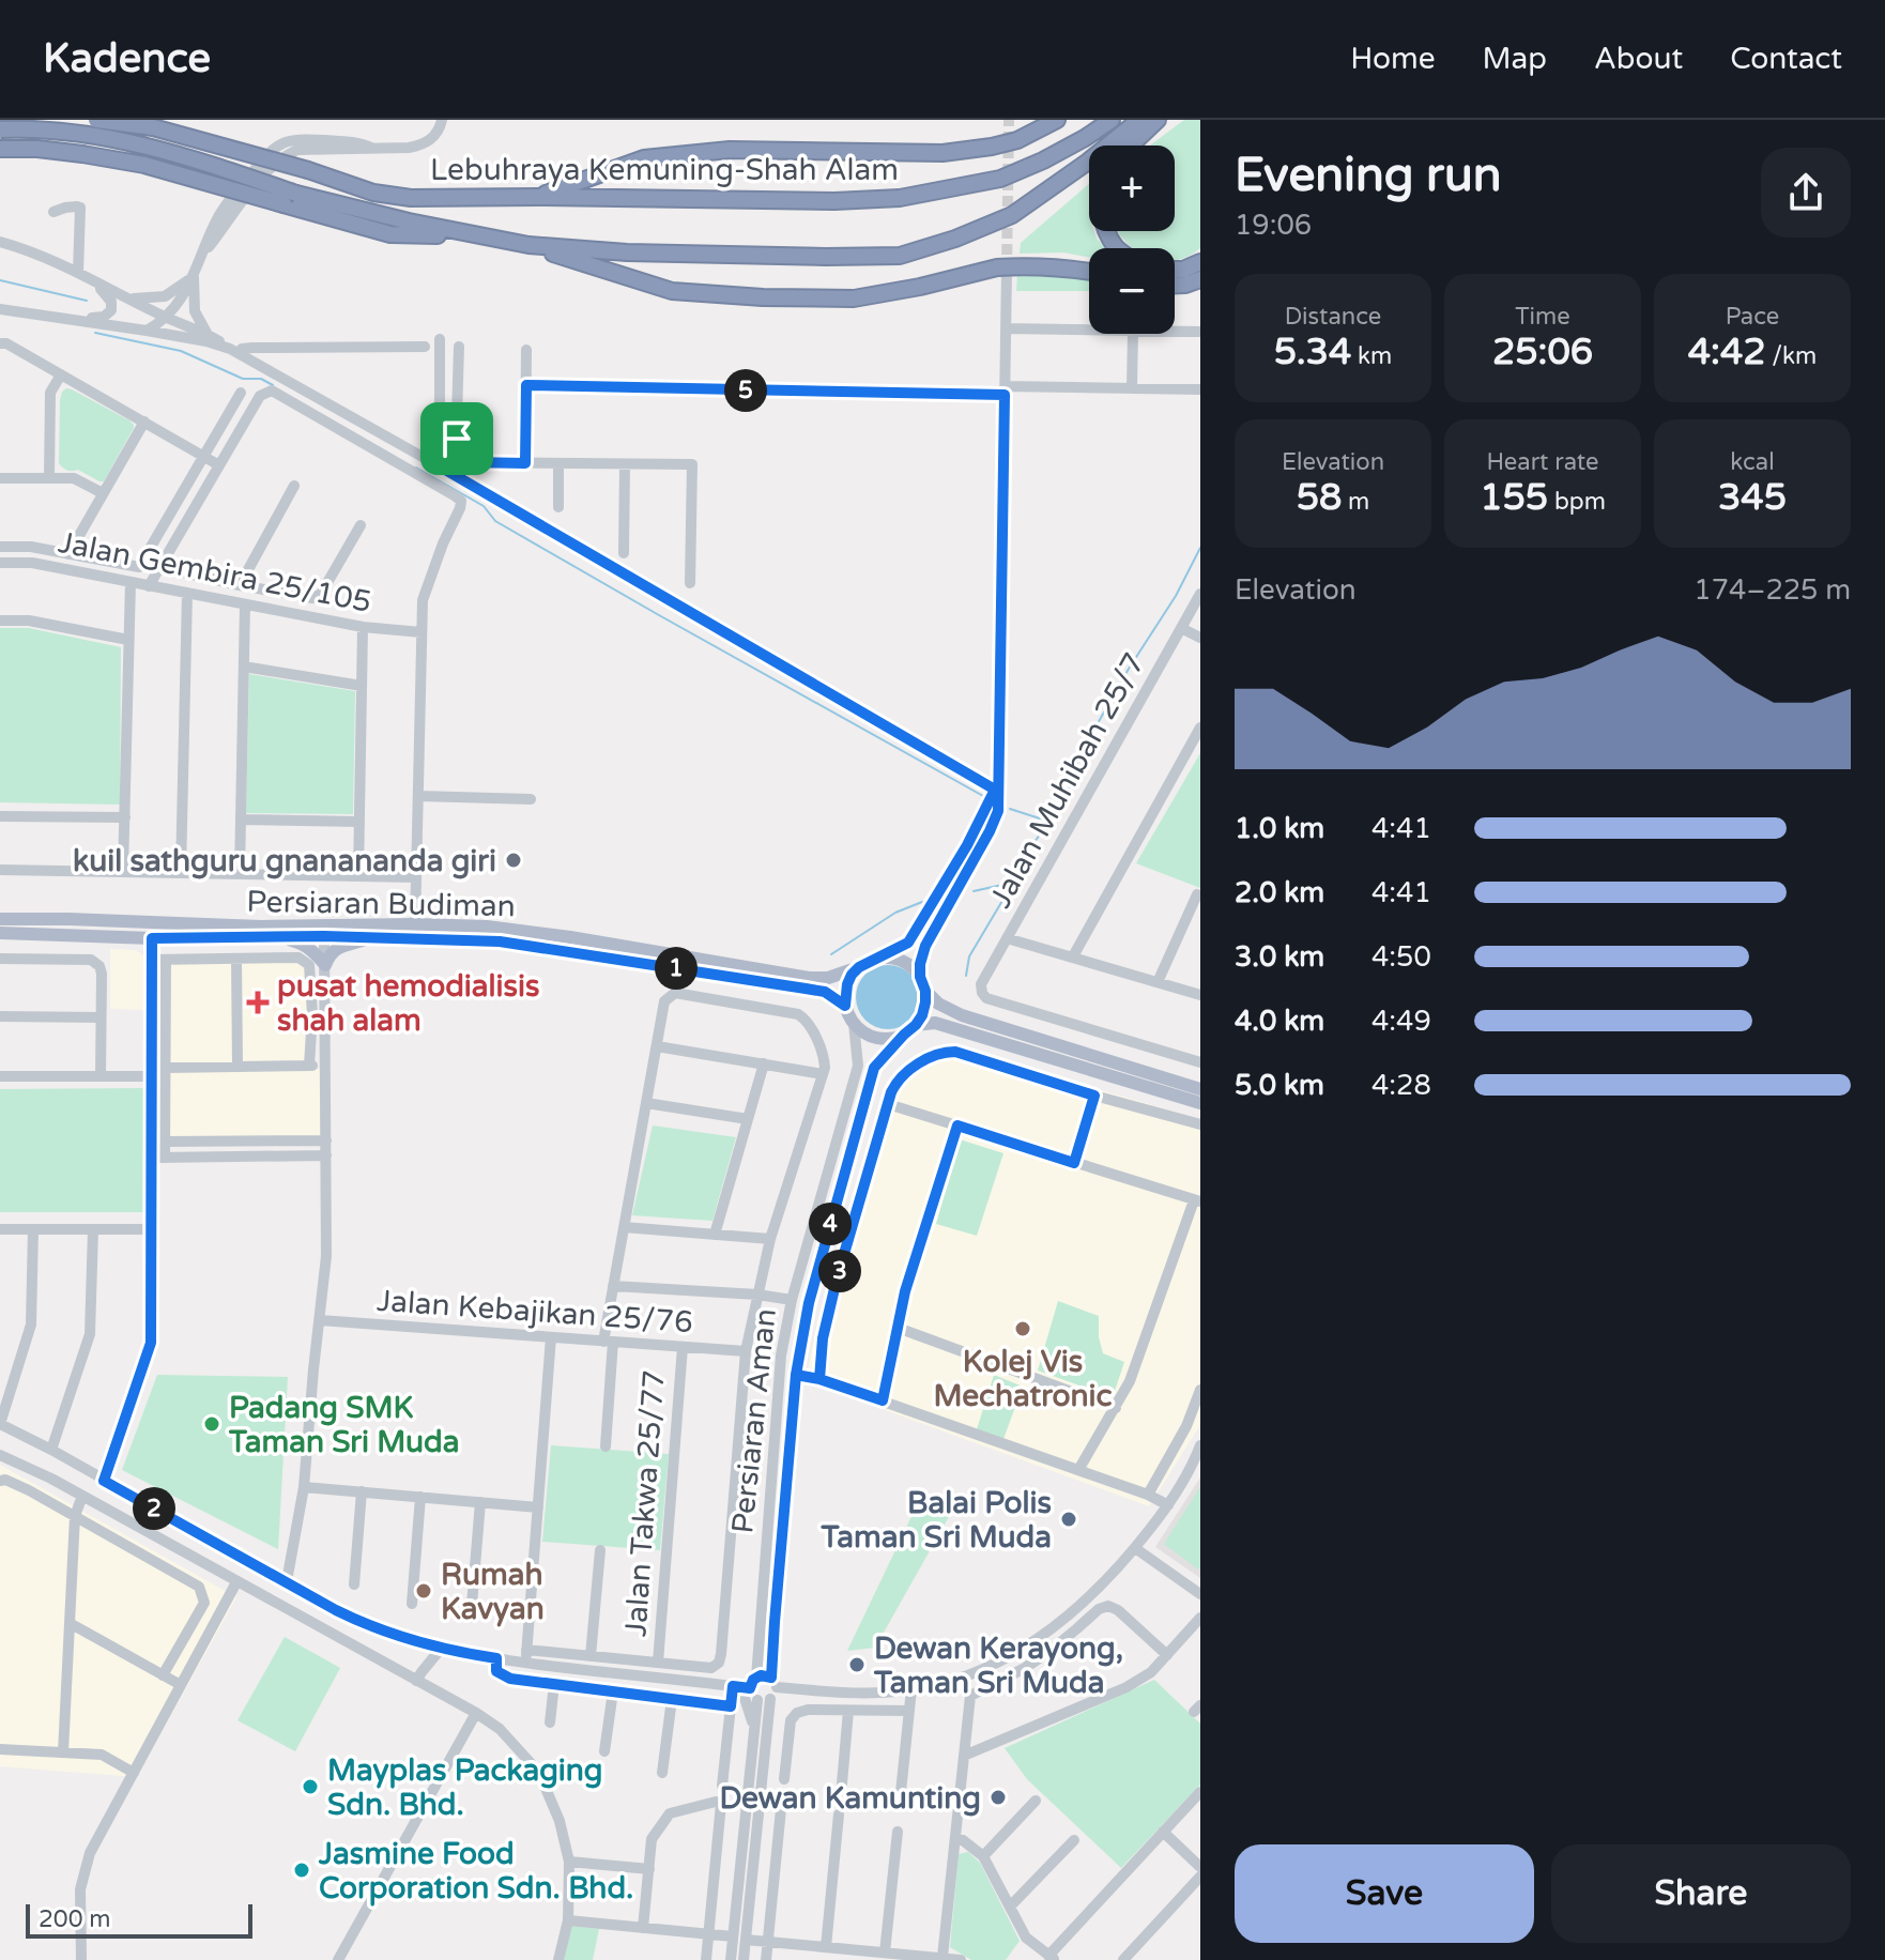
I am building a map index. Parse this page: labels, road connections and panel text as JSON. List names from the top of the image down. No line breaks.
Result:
{"streets":{"highway":["Lebuhraya Kemuning-Shah Alam"],"main road":["Persiaran Budiman"],"street":["Jalan Gembira 25/105","Jalan Muhibah 25/7","Jalan Kebajikan 25/76","Persiaran Aman","Jalan Takwa 25/77"]},"crossings":[["Persiaran Budiman","Persiaran Aman"],["Jalan Kebajikan 25/76","Jalan Takwa 25/77"]],"places":{"other":["kuil sathguru gnanananda giri","Kolej Vis Mechatronic","Padang SMK Taman Sri Muda","Balai Polis Taman Sri Muda","Rumah Kavyan","Dewan Kerayong, Taman Sri Muda","Mayplas Packaging Sdn. Bhd.","Dewan Kamunting","Jasmine Food Corporation Sdn. Bhd."],"health":["pusat hemodialisis shah alam"]},"scale_bar":"200 m","page":{"header":"Kadence","nav":["Home","Map","About","Contact"],"heading":["Evening run","19:06"],"map_buttons":["+","−"],"stats":[["Distance","5.34 km"],["Time","25:06"],["Pace","4:42 /km"],["Elevation","58 m"],["Heart rate","155 bpm"],["kcal","345"]],"pins":["5","1","4","3","2"],"chart":["Elevation","174–225 m"],"list":[{"name":"1.0 km","note":"4:41"},{"name":"2.0 km","note":"4:41"},{"name":"3.0 km","note":"4:50"},{"name":"4.0 km","note":"4:49"},{"name":"5.0 km","note":"4:28"}],"buttons":["Save","Share"],"scale":"200 m"}}
